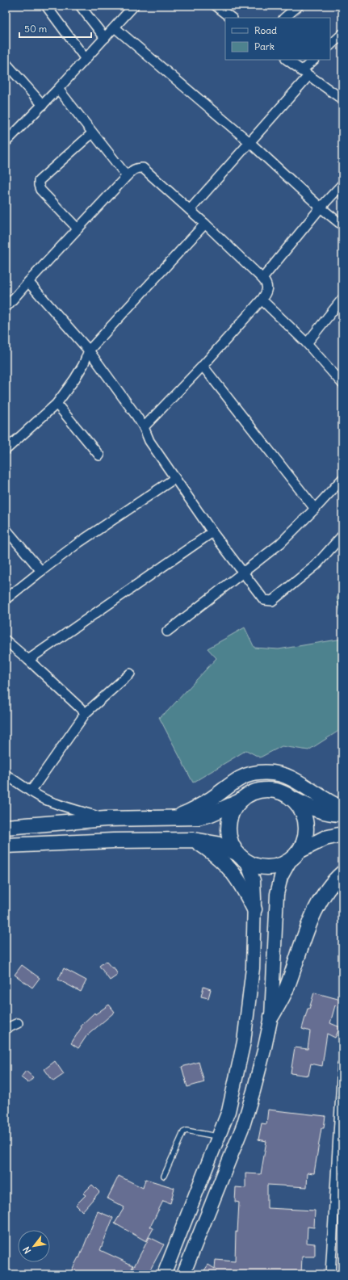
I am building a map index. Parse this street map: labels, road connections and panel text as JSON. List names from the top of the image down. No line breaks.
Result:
{"legend":["Road","Park"],"scale_bar":"50 m","north":"bottom left"}
